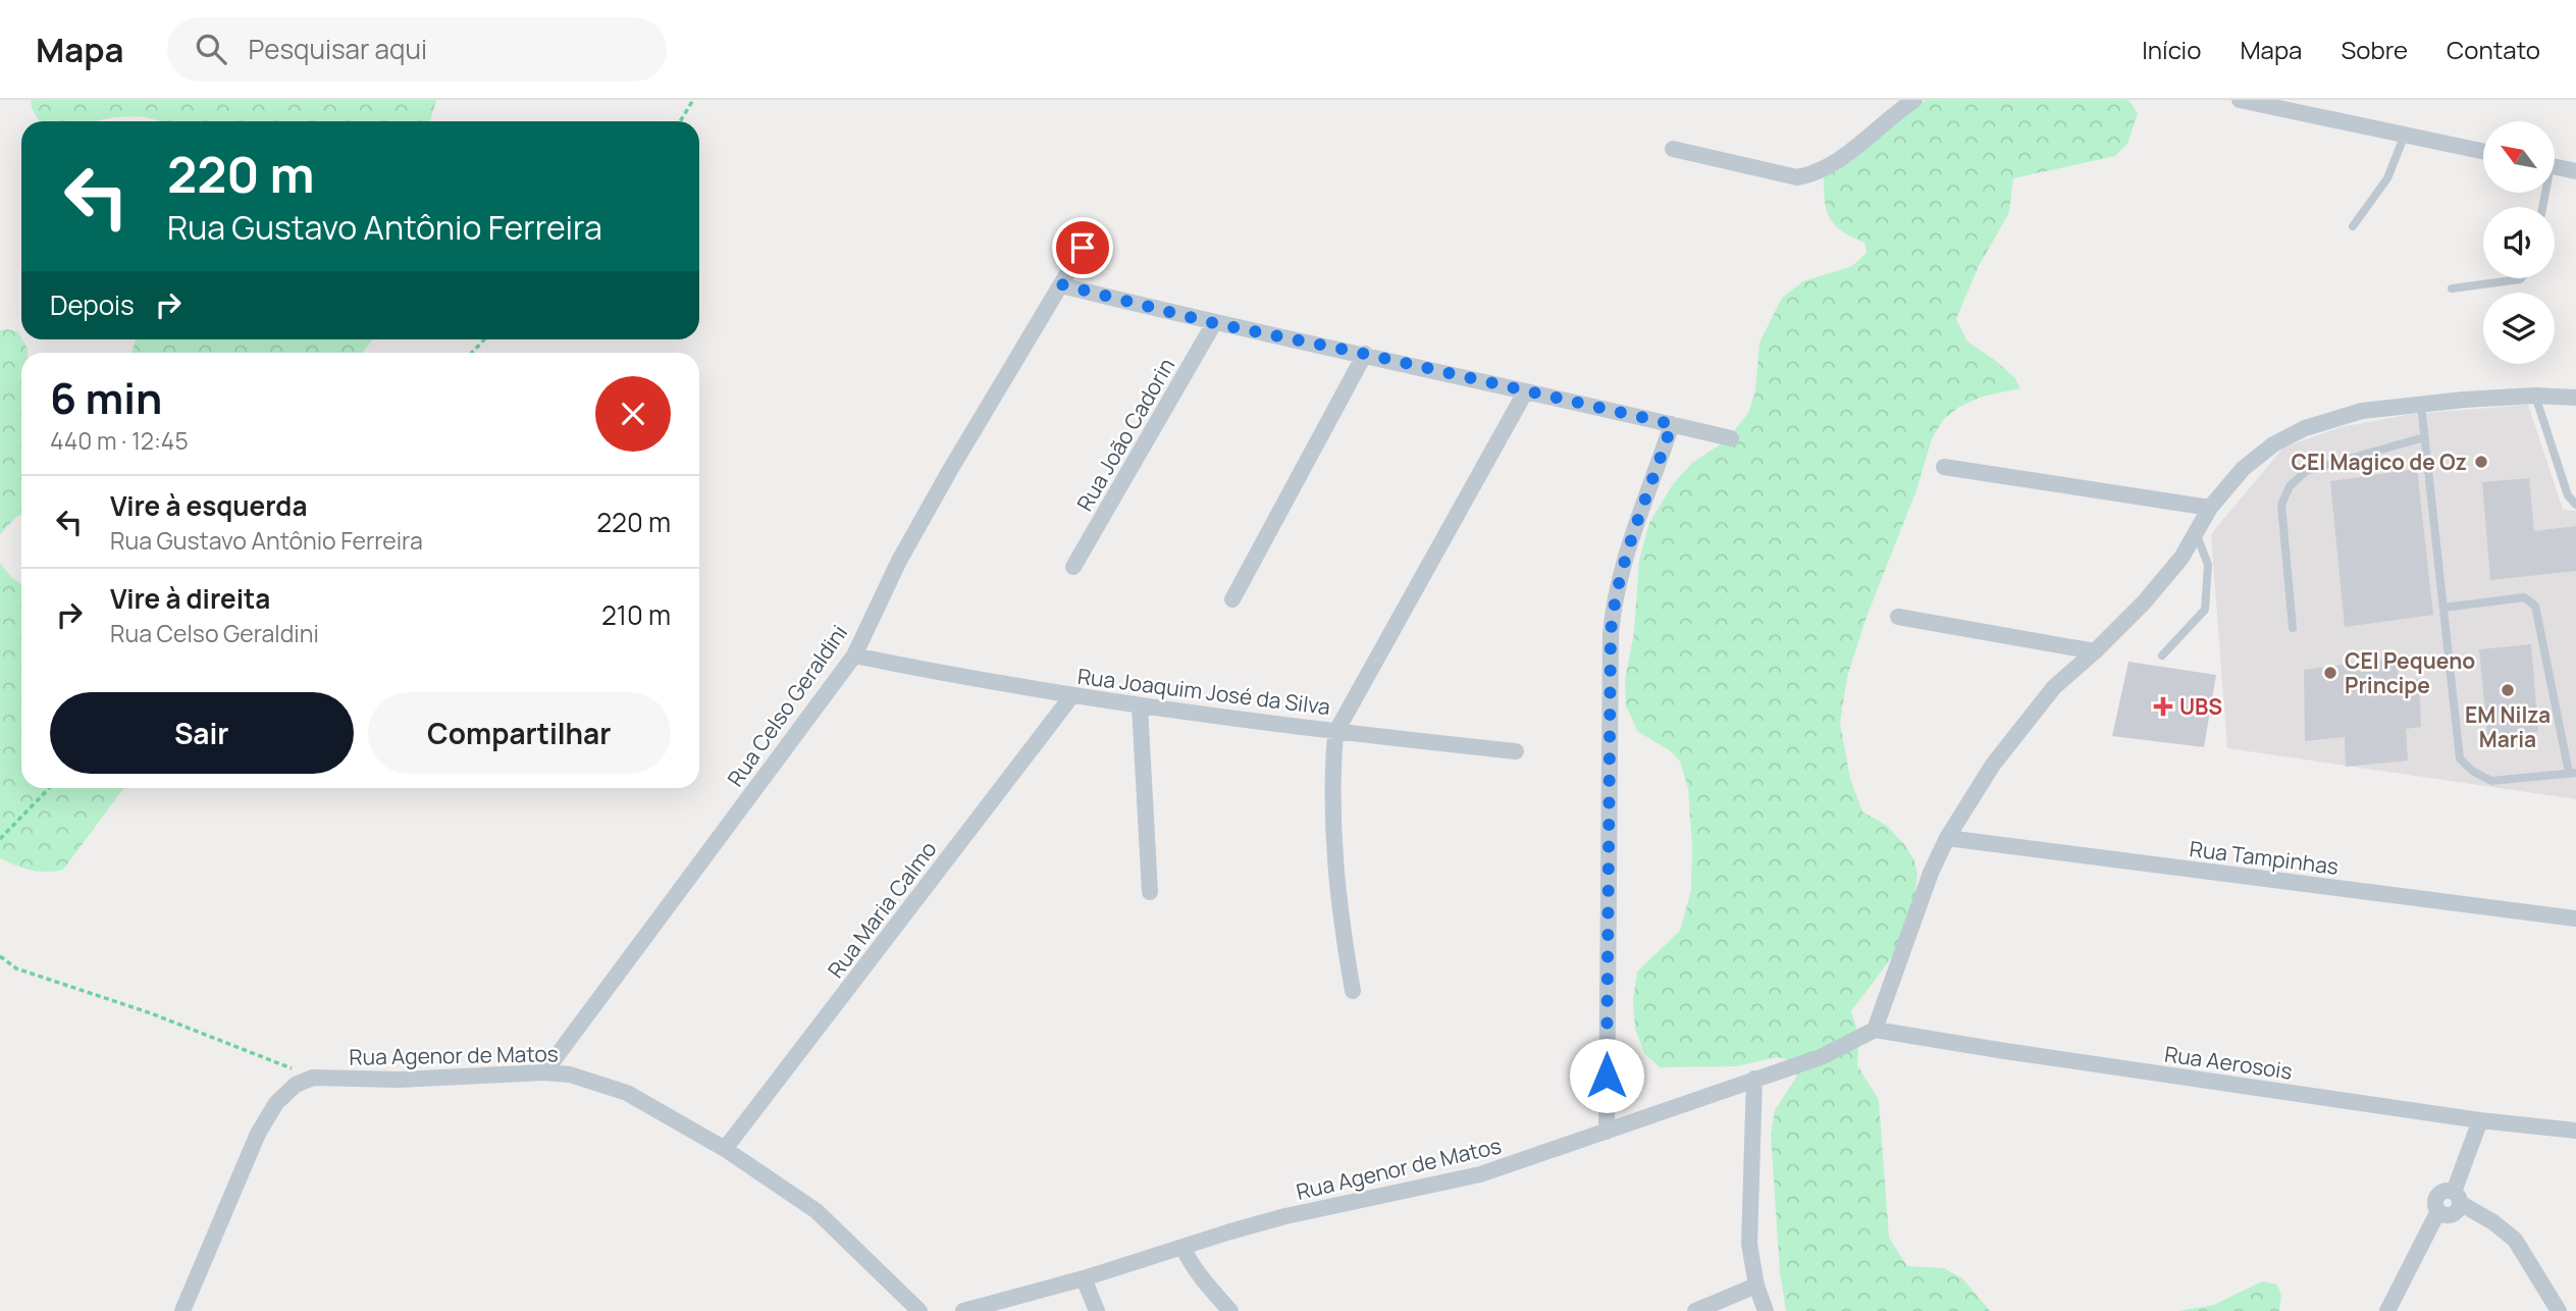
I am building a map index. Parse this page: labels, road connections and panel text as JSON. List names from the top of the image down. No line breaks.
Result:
{"streets":{"street":["Rua João Cadorin","Rua Joaquim José da Silva","Rua Celso Geraldini","Rua Tampinhas","Rua Maria Calmo","Rua Agenor de Matos","Rua Aerosois"]},"crossings":[["Rua Joaquim José da Silva","Rua Celso Geraldini"],["Rua Joaquim José da Silva","Rua Maria Calmo"],["Rua Celso Geraldini","Rua Agenor de Matos"],["Rua Maria Calmo","Rua Agenor de Matos"],["Rua Agenor de Matos","Rua Aerosois"]],"places":{"other":["CEI Magico de Oz","CEI Pequeno Principe","EM Nilza Maria"],"health":["UBS"]},"north":"top left","page":{"header":"Mapa","search":"Pesquisar aqui","nav":["Início","Mapa","Sobre","Contato"],"turn":["220 m","Rua Gustavo Antônio Ferreira"],"then":"Depois","heading":["6 min","440 m · 12:45"],"list":[{"name":"Vire à esquerda","note":"Rua Gustavo Antônio Ferreira","value":"220 m"},{"name":"Vire à direita","note":"Rua Celso Geraldini","value":"210 m"}],"buttons":["Sair","Compartilhar"]}}
